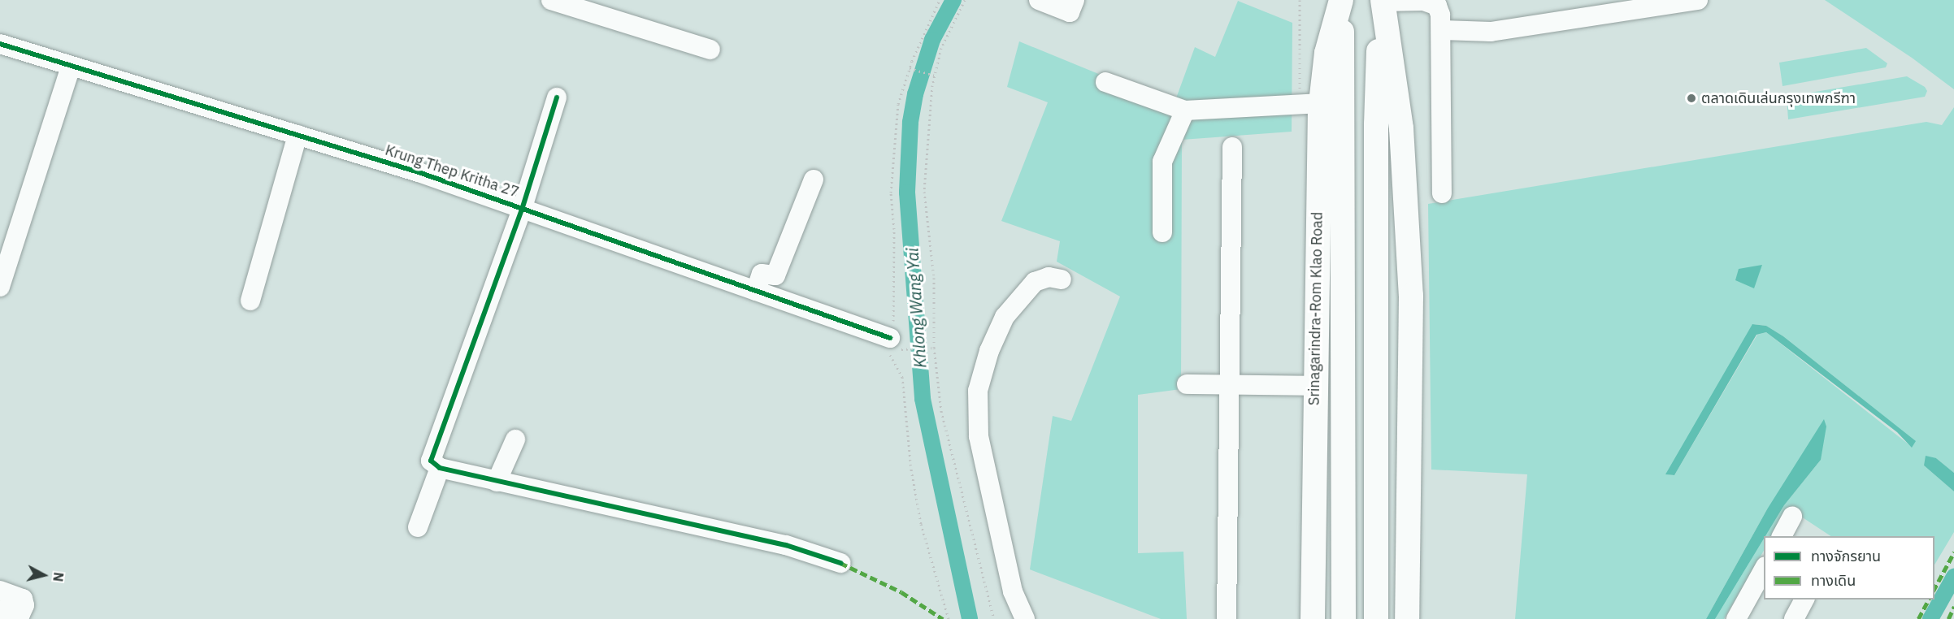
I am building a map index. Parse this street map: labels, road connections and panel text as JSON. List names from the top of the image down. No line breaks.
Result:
{"streets":{"main road":["Srinagarindra-Rom Klao Road"],"street":["Krung Thep Kritha 27"]},"water":["Khlong Wang Yai"],"places":["ตลาดเดินเล่นกรุงเทพกรีฑา"],"legend":["ทางจักรยาน","ทางเดิน"],"north":"right"}
